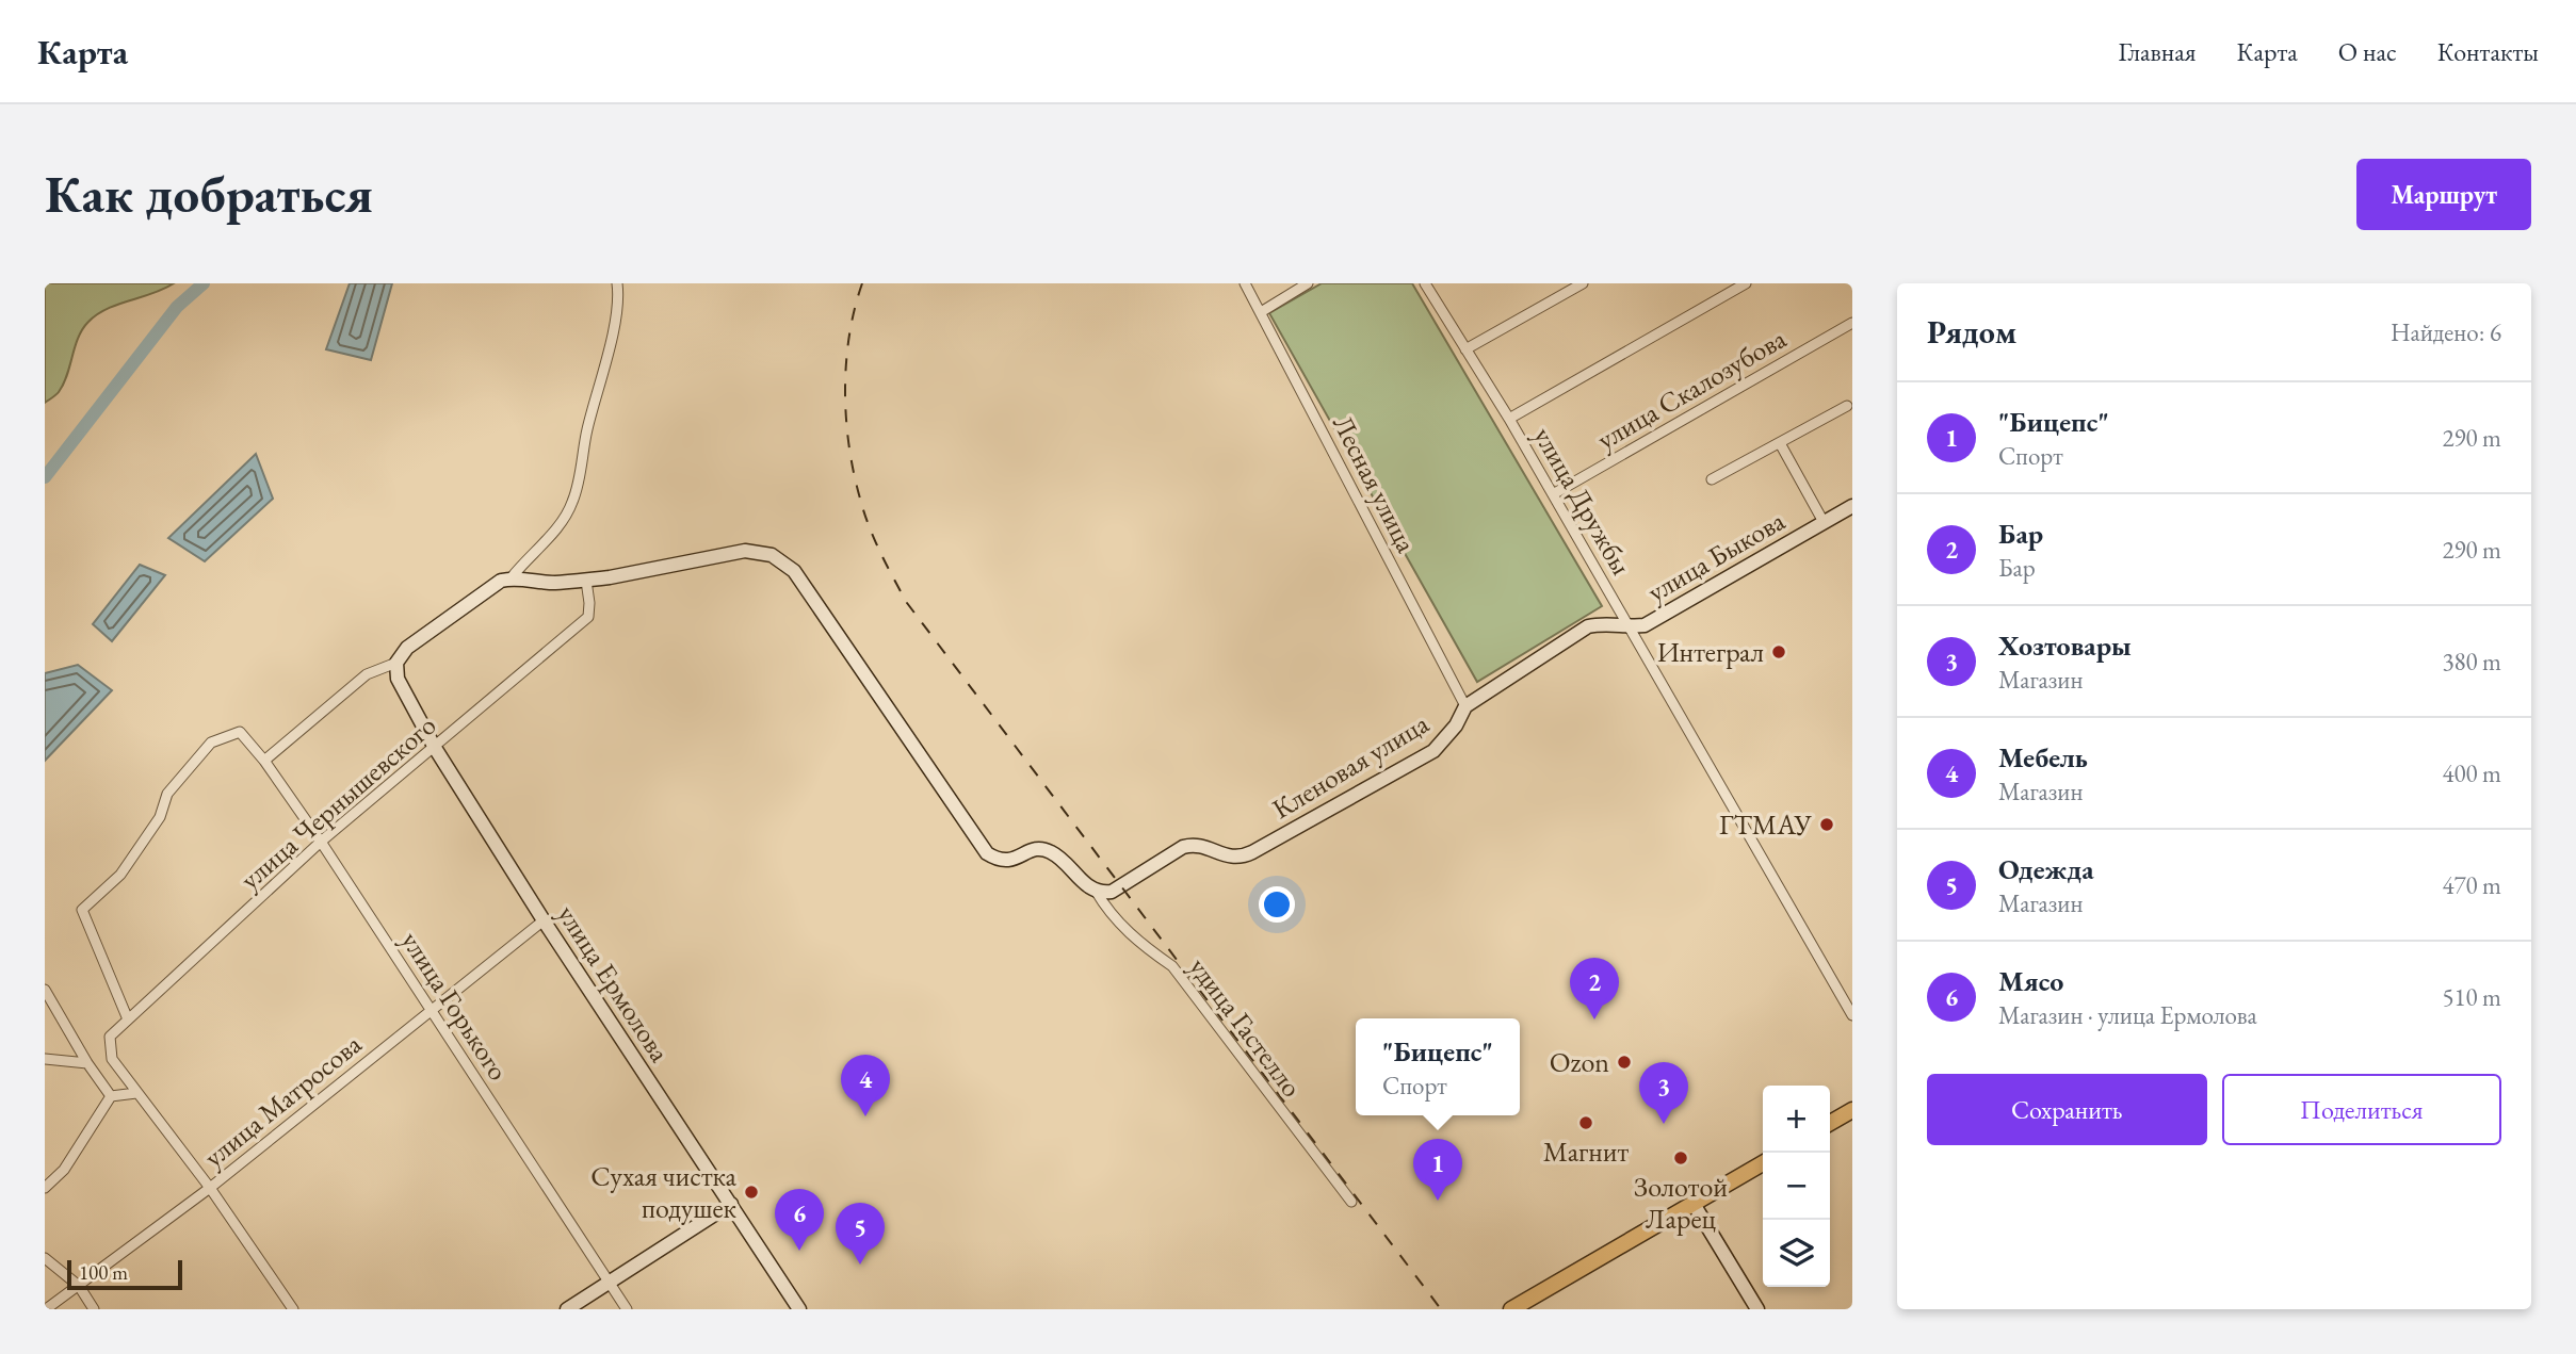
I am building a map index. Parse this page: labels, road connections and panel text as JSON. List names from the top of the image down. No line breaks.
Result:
{"streets":{"street":["улица Скалозубова","Лесная улица","улица Дружбы","улица Быкова","Кленовая улица","улица Чернышевского","улица Ермолова","улица Горького","удица Гастелло","улица Матросова"]},"crossings":[["улица Скалозубова","улица Дружбы"],["Лесная улица","Кленовая улица"],["улица Дружбы","улица Быкова"],["улица Дружбы","Кленовая улица"],["улица Быкова","Кленовая улица"],["Кленовая улица","удица Гастелло"],["улица Чернышевского","улица Ермолова"],["улица Чернышевского","улица Горького"],["улица Ермолова","улица Матросова"],["улица Горького","улица Матросова"]],"places":["Интеграл","ГТМАУ","Ozon","Магнит","Золотой Ларец","Сухая чистка подушек"],"scale_bar":"100 m","page":{"header":"Карта","nav":["Главная","Карта","О нас","Контакты"],"buttons":["Маршрут",["Сохранить","Поделиться"]],"title":"Как добраться","heading":["Рядом","Найдено: 6"],"list":[{"mark":"1","name":"\"Бицепс\"","note":"Спорт","value":"290 m"},{"mark":"2","name":"Бар","note":"Бар","value":"290 m"},{"mark":"3","name":"Хозтовары","note":"Магазин","value":"380 m"},{"mark":"4","name":"Мебель","note":"Магазин","value":"400 m"},{"mark":"5","name":"Одежда","note":"Магазин","value":"470 m"},{"mark":"6","name":"Мясо","note":"Магазин · улица Ермолова","value":"510 m"}],"pins":["2","4","3","1","6","5"],"popup":["\"Бицепс\"","Спорт"],"map_buttons":["+","−"],"scale":"100 m"}}
